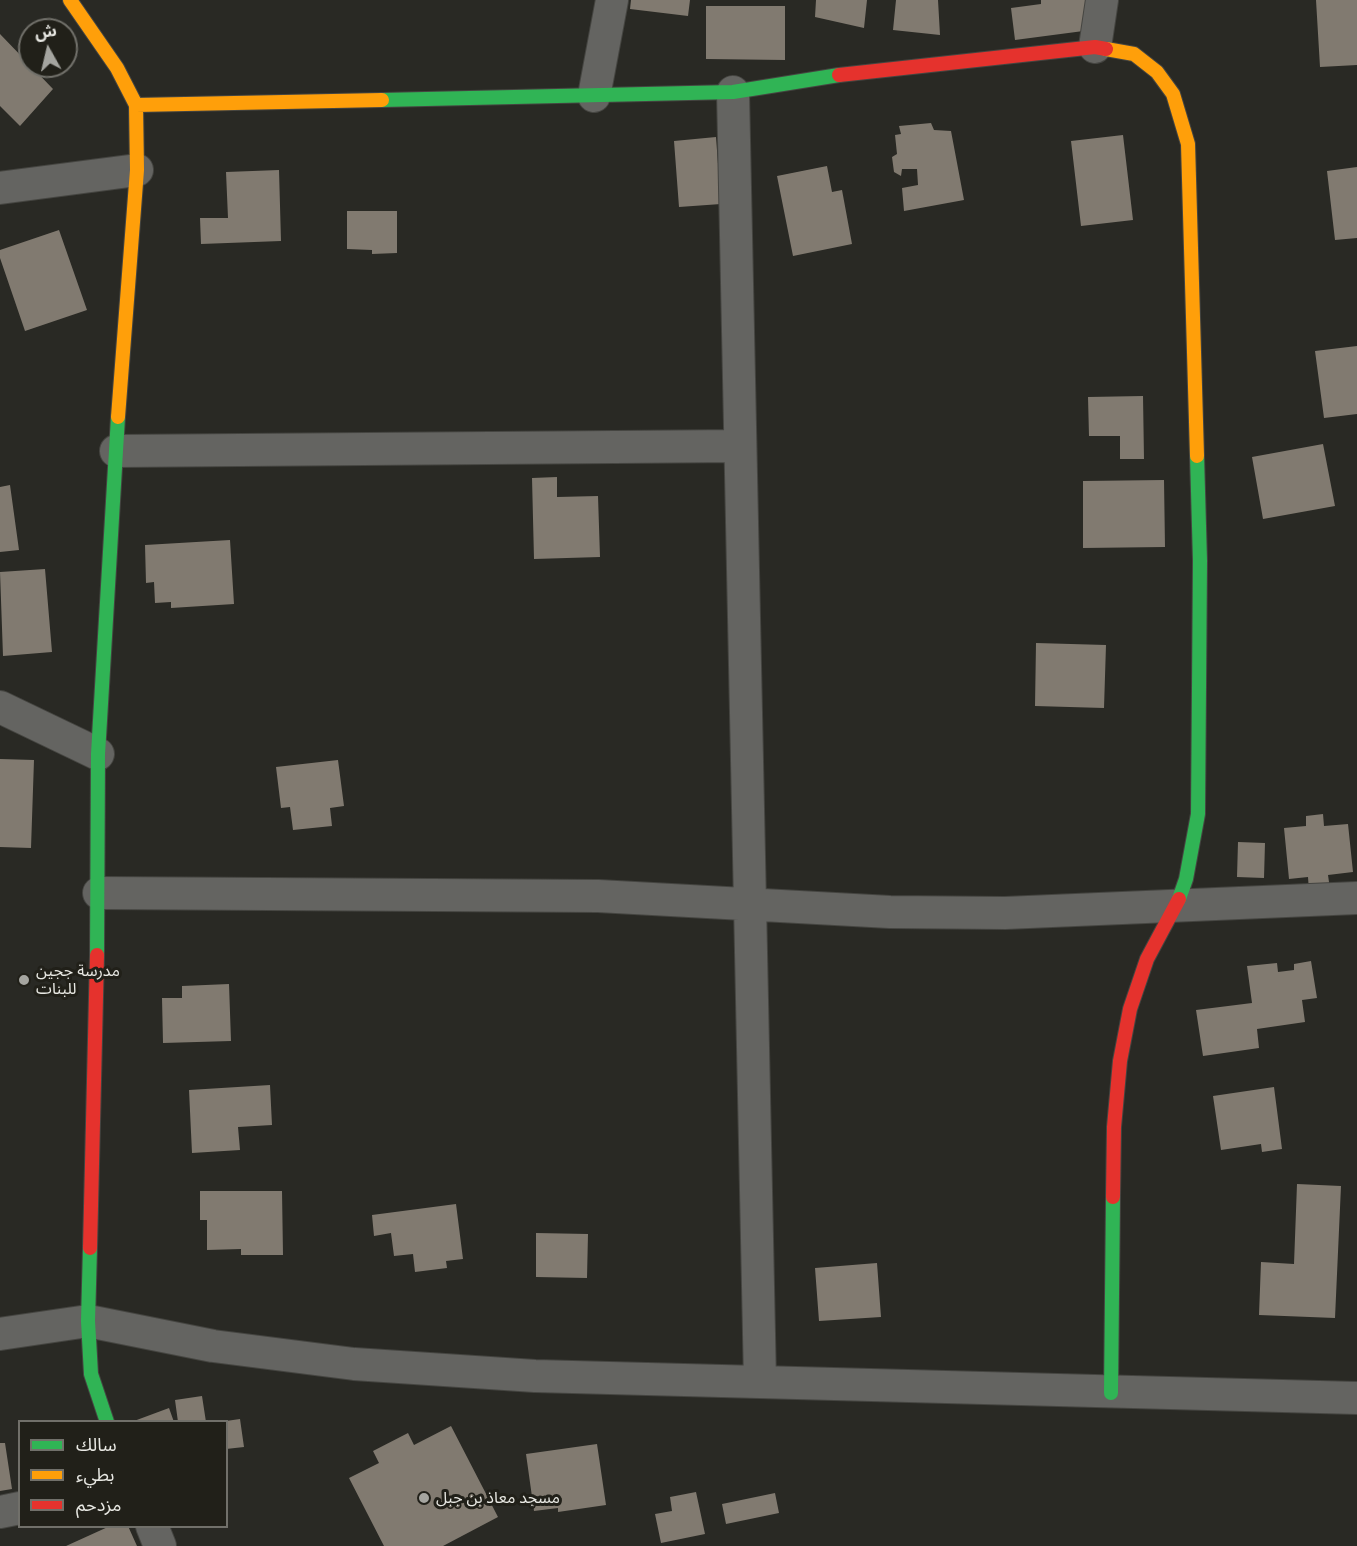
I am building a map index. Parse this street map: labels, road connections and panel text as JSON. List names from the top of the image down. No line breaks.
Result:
{"places":["مدرسة ججين للبنات","مسجد معاذ بن جبل"],"legend":["سالك","بطيء","مزدحم"],"north":"top"}
